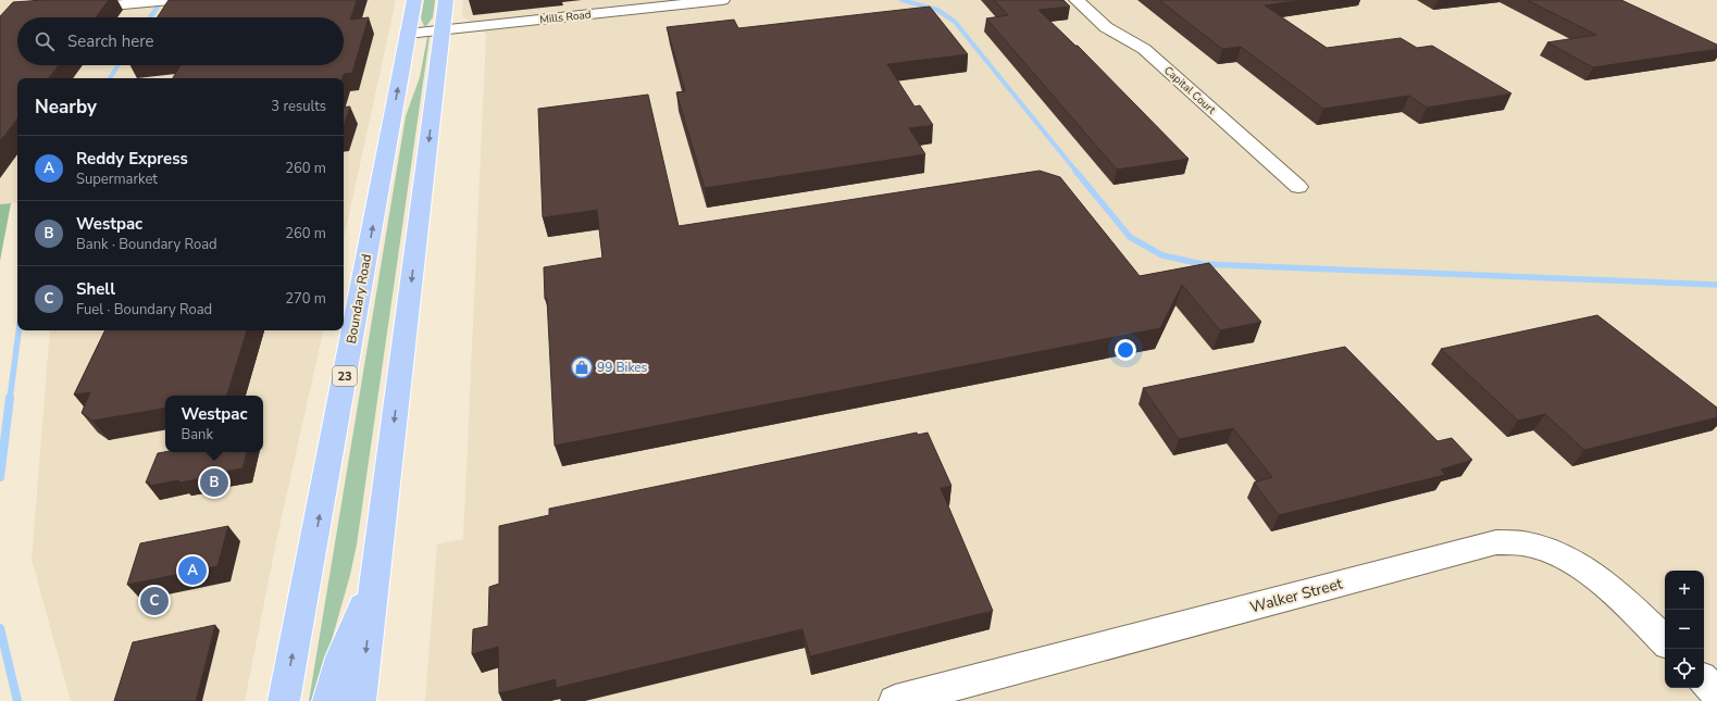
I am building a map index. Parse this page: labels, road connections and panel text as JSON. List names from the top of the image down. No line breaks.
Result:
{"streets":{"main road":["Boundary Road","23"],"street":["Mills Road","Capital Court","Walker Street"]},"crossings":[["Mills Road","Boundary Road"]],"places":{"shop":["99 Bikes"]},"page":{"search":"Search here","heading":["Nearby","3 results"],"list":[{"mark":"A","name":"Reddy Express","note":"Supermarket","value":"260 m"},{"mark":"B","name":"Westpac","note":"Bank · Boundary Road","value":"260 m"},{"mark":"C","name":"Shell","note":"Fuel · Boundary Road","value":"270 m"}],"popup":["Westpac","Bank"],"pins":["B","A","C"],"map_buttons":["+","−"]}}
